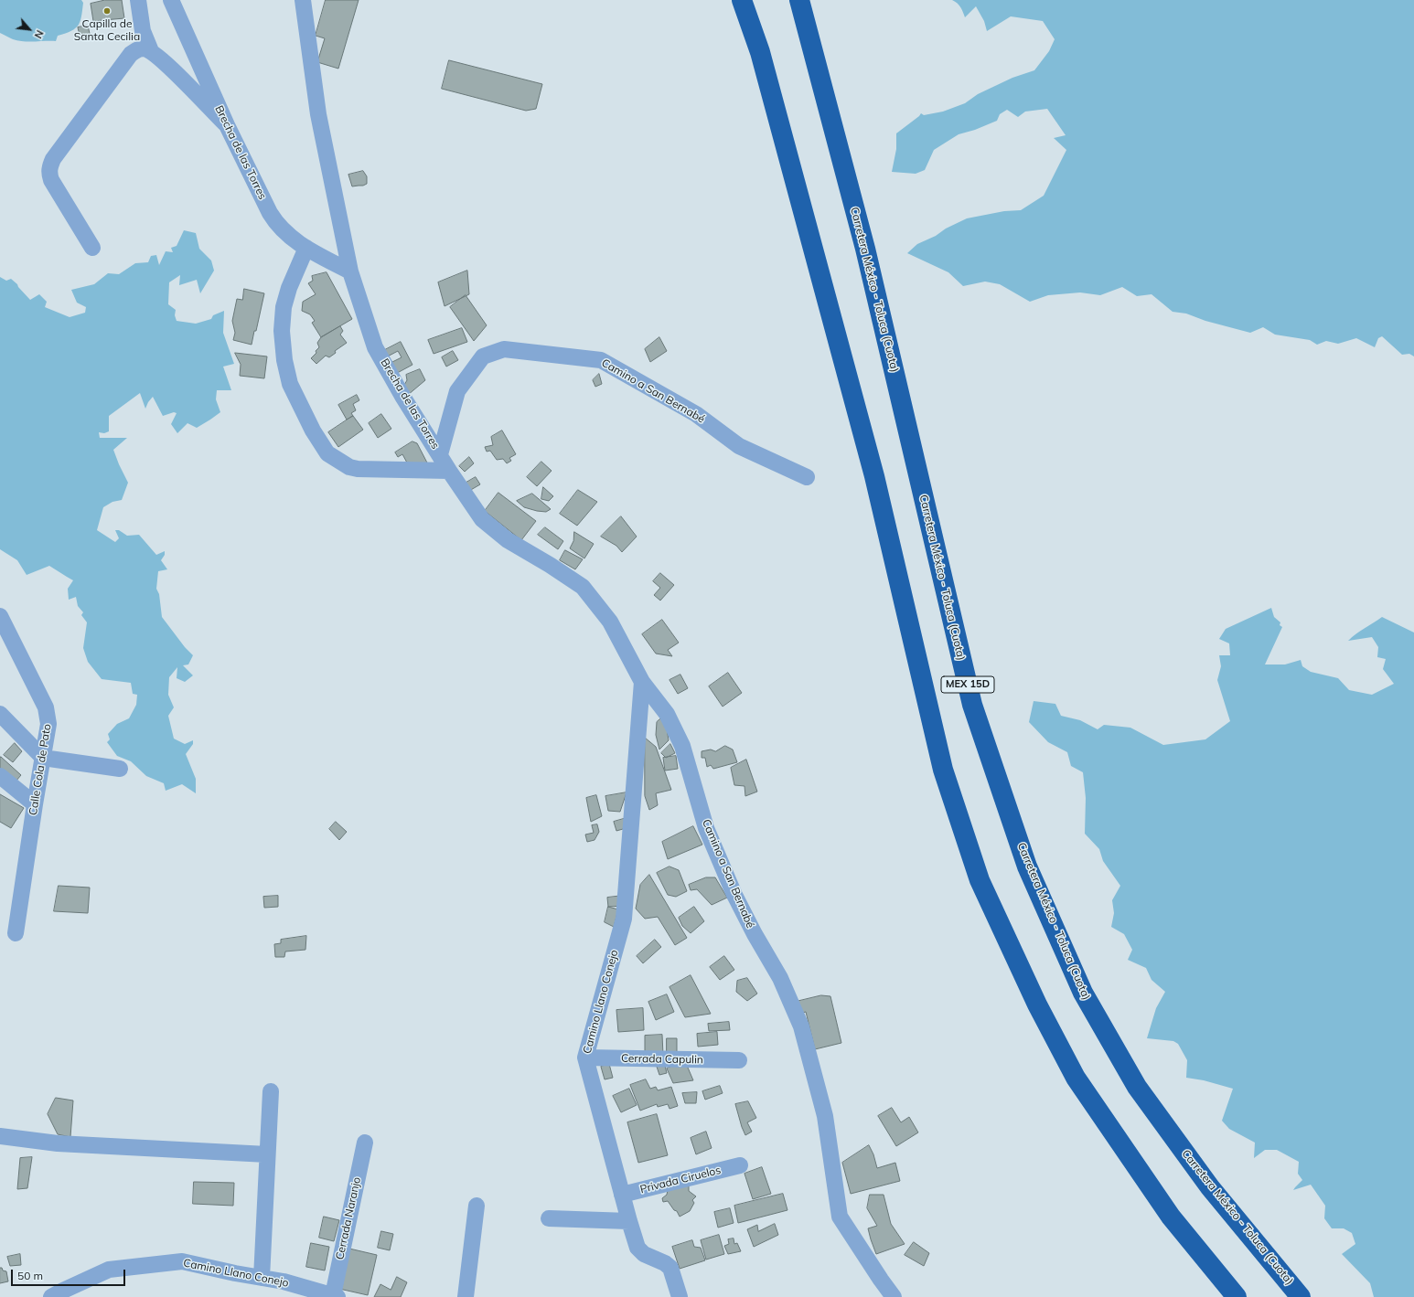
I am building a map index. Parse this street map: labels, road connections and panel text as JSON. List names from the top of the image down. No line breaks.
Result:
{"streets":{"highway":["Carretera México - Toluca (Cuota)","MEX 15D"],"street":["Brecha de las Torres","Camino a San Bernabé","Calle Cola de Pato","Camino Llano Conejo","Cerrada Capulin","Privada Ciruelos","Cerrada Naranjo"]},"crossings":[["Brecha de las Torres","Camino a San Bernabé"],["Camino a San Bernabé","Camino Llano Conejo"],["Camino Llano Conejo","Cerrada Capulin"],["Camino Llano Conejo","Privada Ciruelos"],["Camino Llano Conejo","Cerrada Naranjo"]],"places":["Capilla de Santa Cecilia"],"scale_bar":"50 m","north":"bottom right"}
